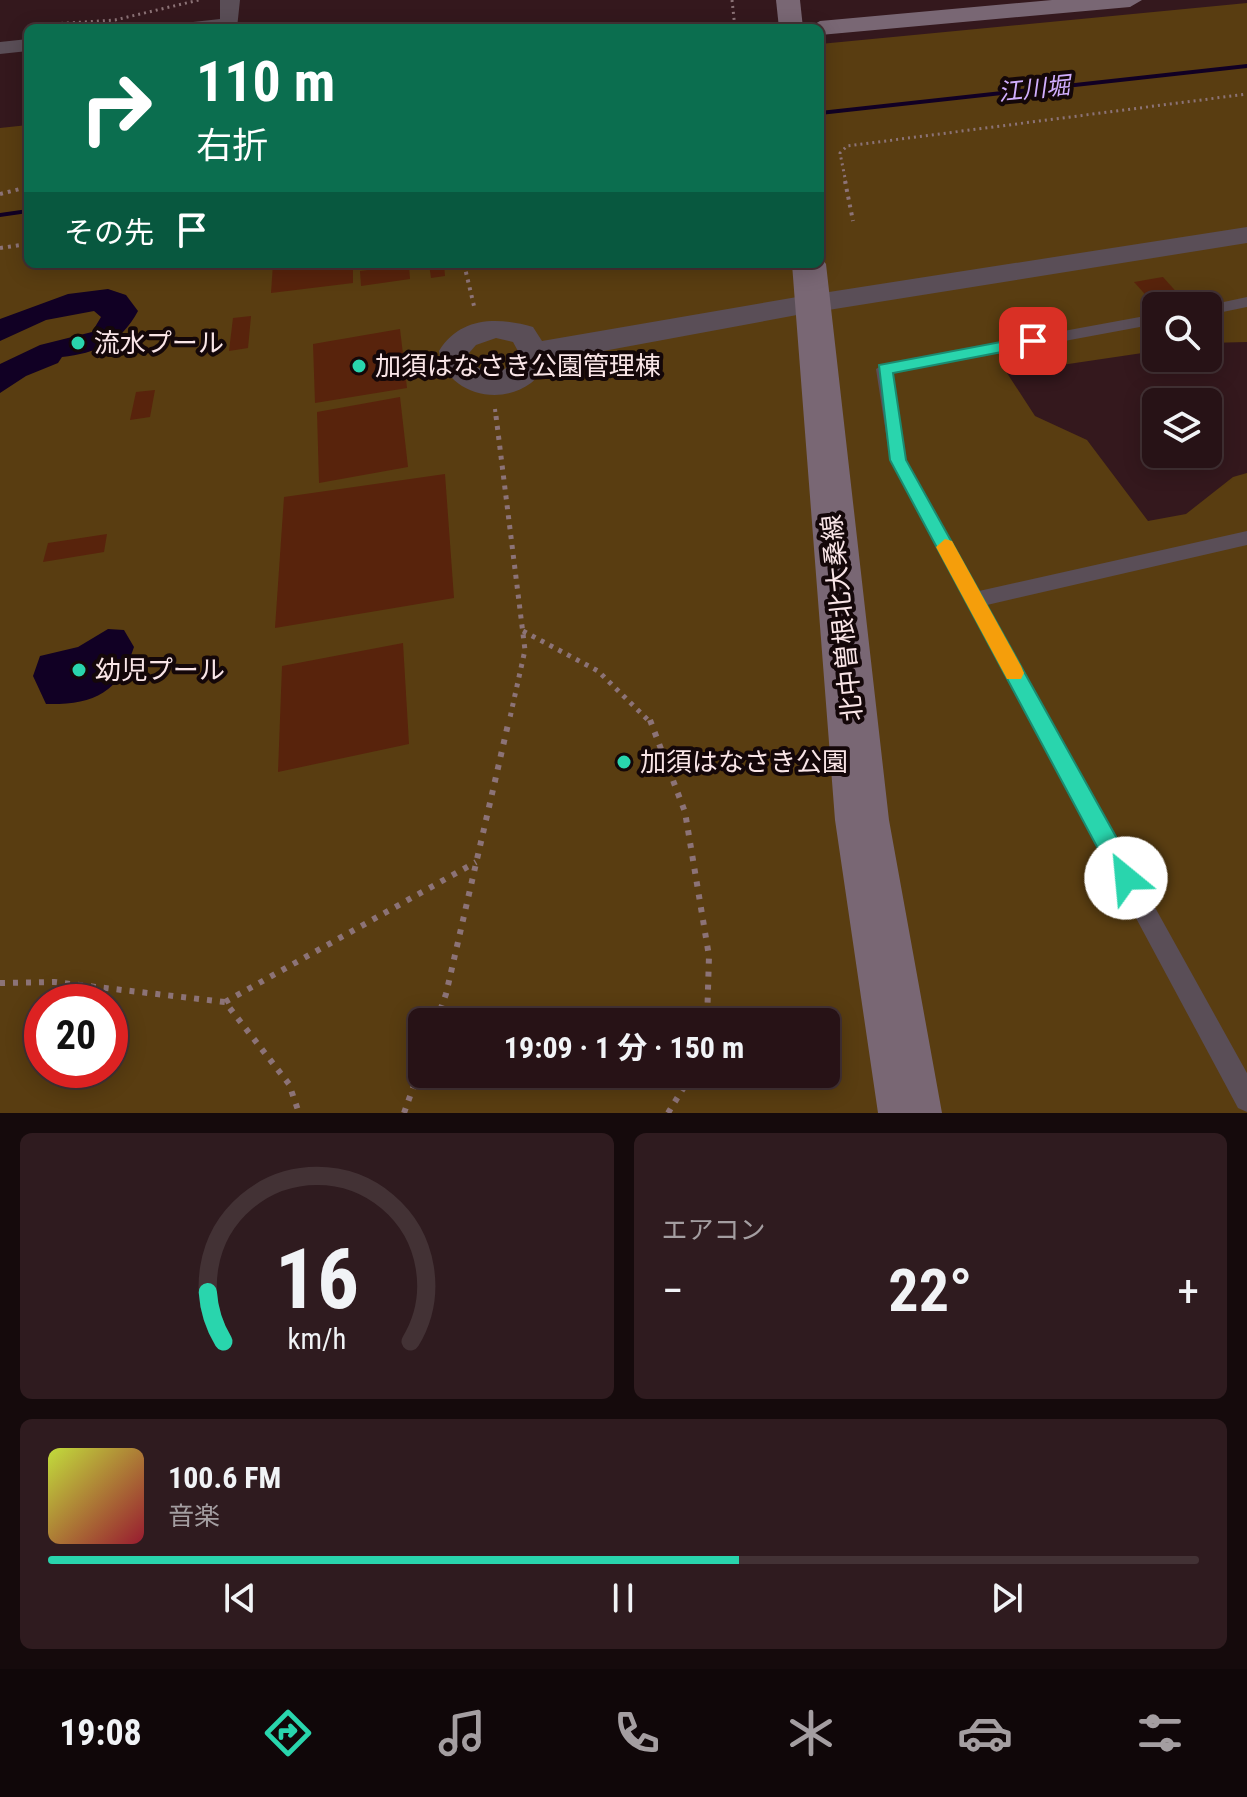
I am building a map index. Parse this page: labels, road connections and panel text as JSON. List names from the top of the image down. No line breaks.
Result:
{"streets":{"main road":["北中曽根北大桑線"]},"water":["江川堀"],"places":["流水プール","加須はなさき公園管理棟","幼児プール","加須はなさき公園"],"page":{"turn":["110 m","右折"],"then":"その先","limit":"20","trip":"19:09 · 1 分 · 150 m","tile":"エアコン","heat":["−","22°","+"],"song":["100.6 FM","音楽"],"tabs":"19:08","gauge":["16","km/h"]}}
